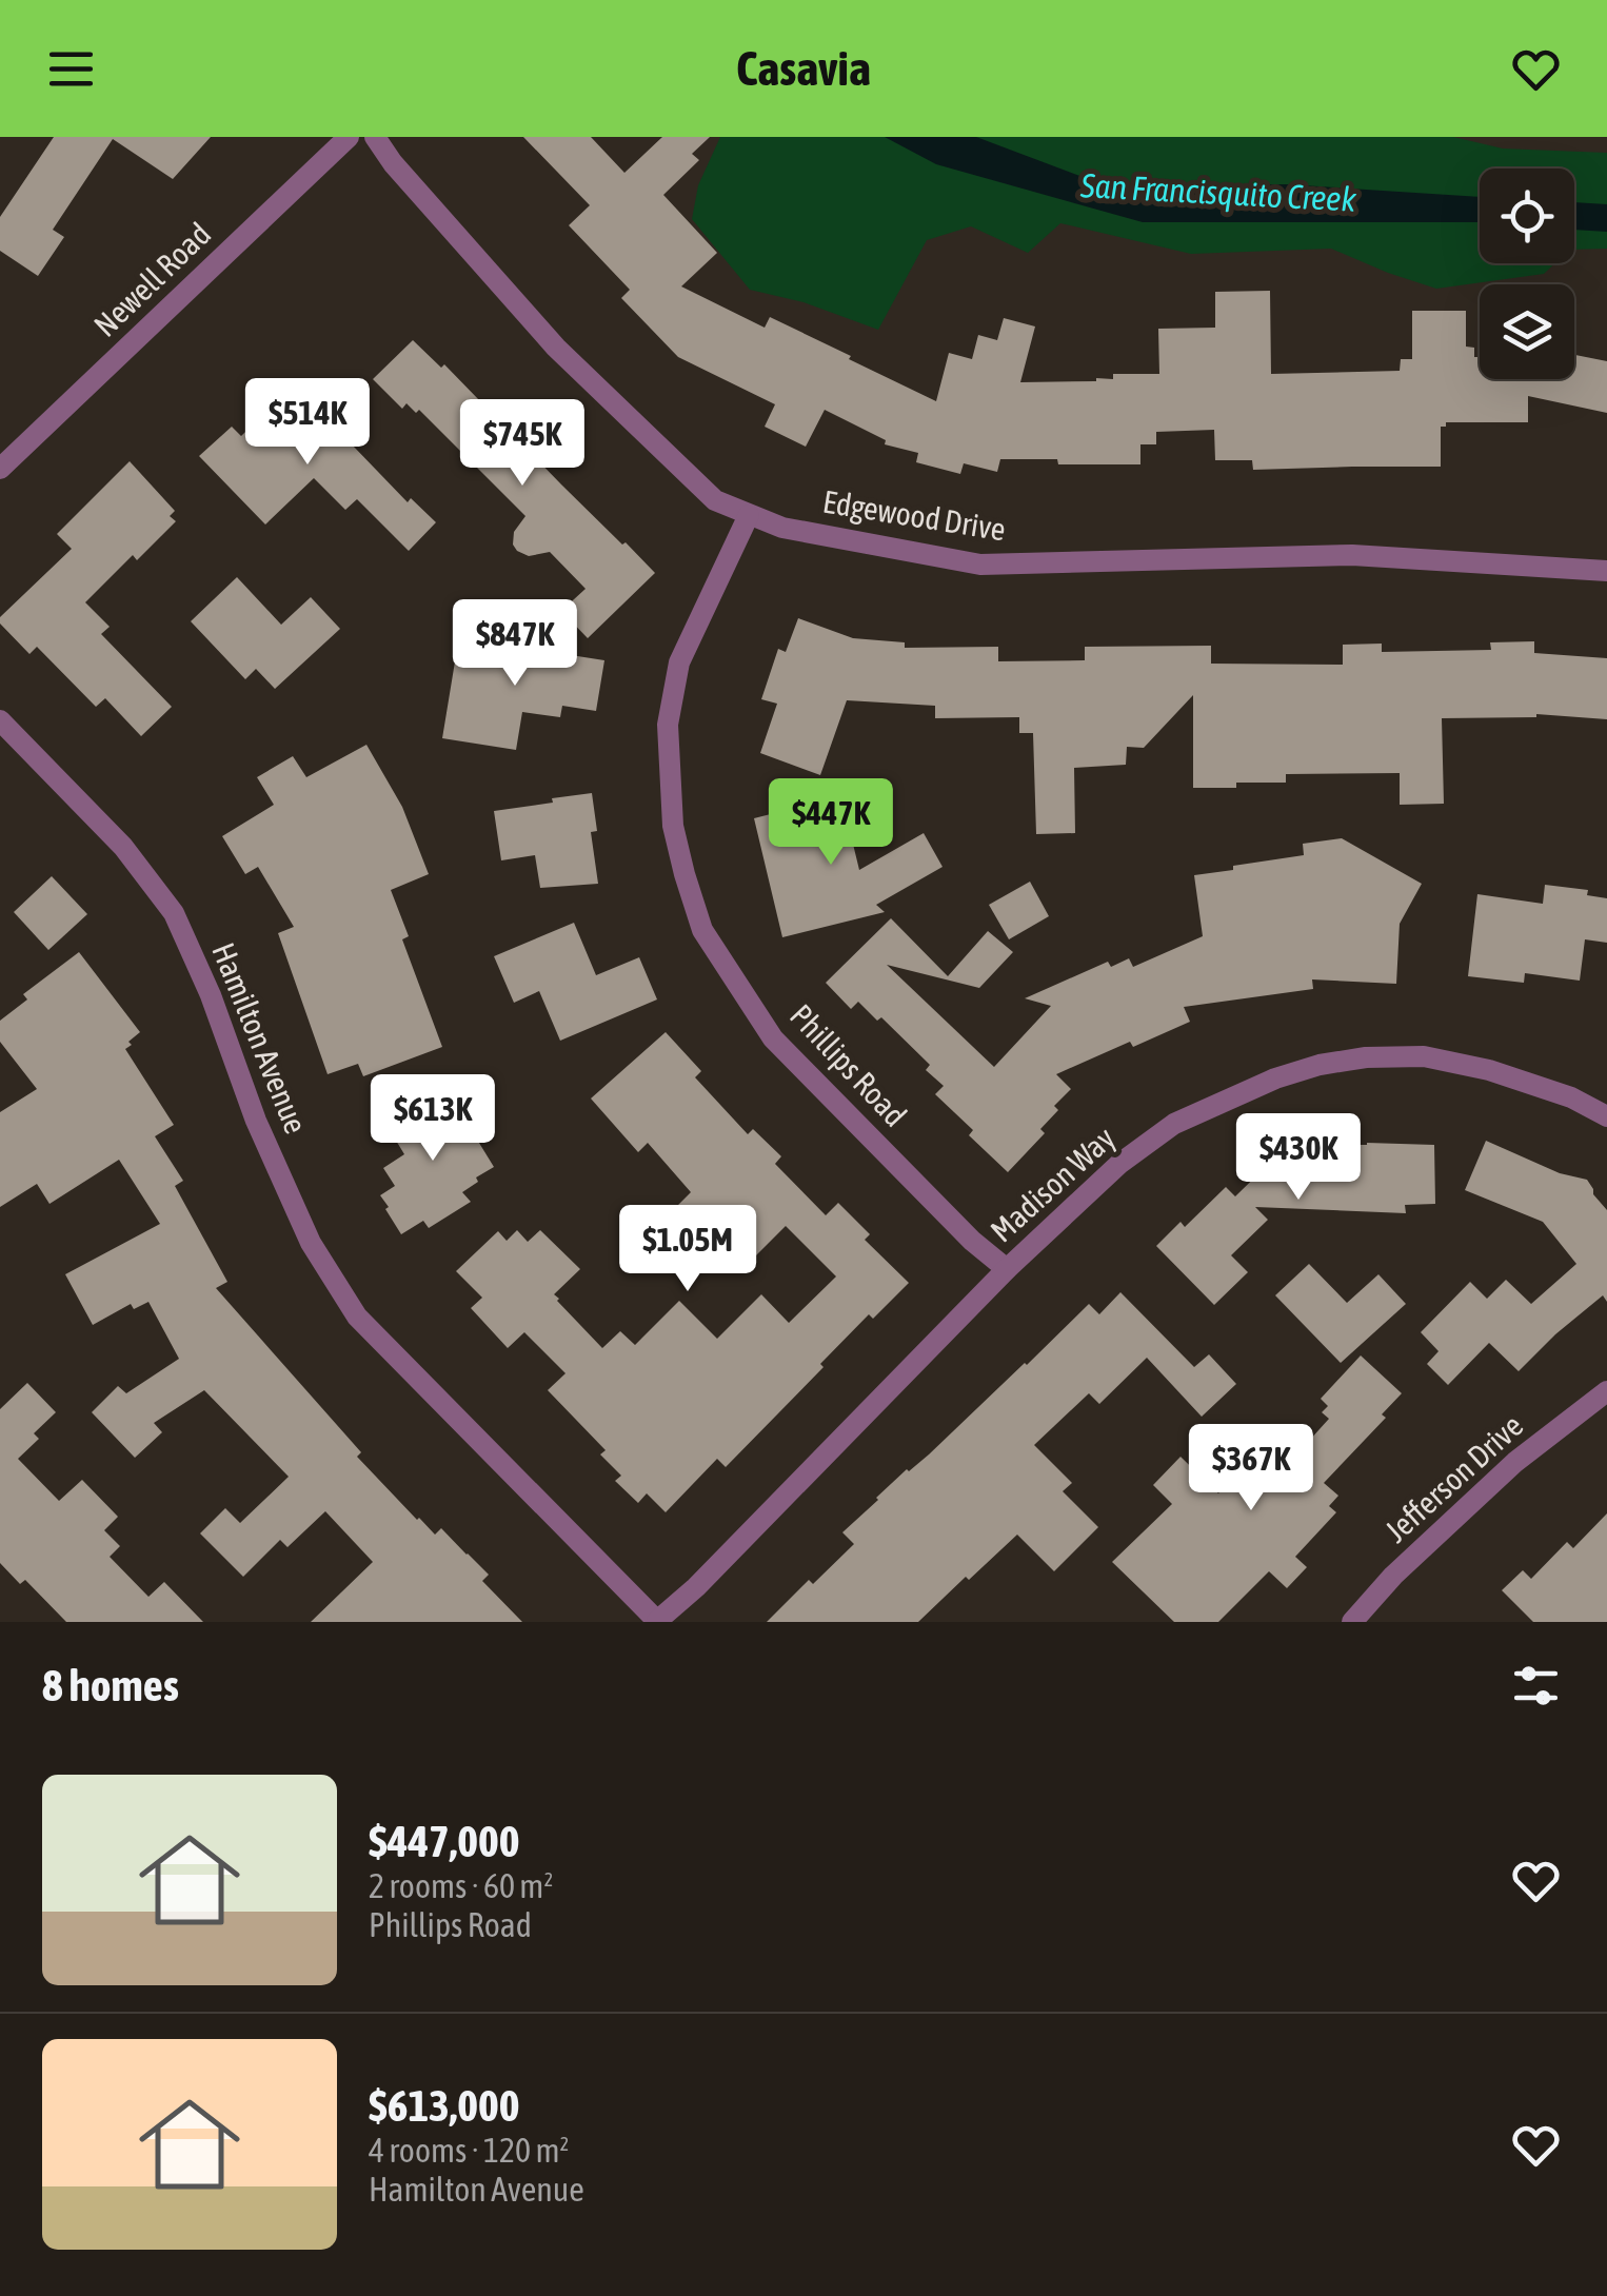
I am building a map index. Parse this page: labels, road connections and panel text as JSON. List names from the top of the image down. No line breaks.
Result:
{"streets":{"street":["Newell Road","Edgewood Drive","Hamilton Avenue","Phillips Road","Madison Way","Jefferson Drive"]},"crossings":[["Edgewood Drive","Phillips Road"],["Hamilton Avenue","Madison Way"],["Phillips Road","Madison Way"]],"water":["San Francisquito Creek"],"page":{"header":"Casavia","price":["$514K","$745K","$847K","$447K","$613K","$430K","$1.05M","$367K"],"heading":"8 homes","list":[{"name":"$447,000","note":"2 rooms · 60 m² · Phillips Road"},{"name":"$613,000","note":"4 rooms · 120 m² · Hamilton Avenue"}]}}
